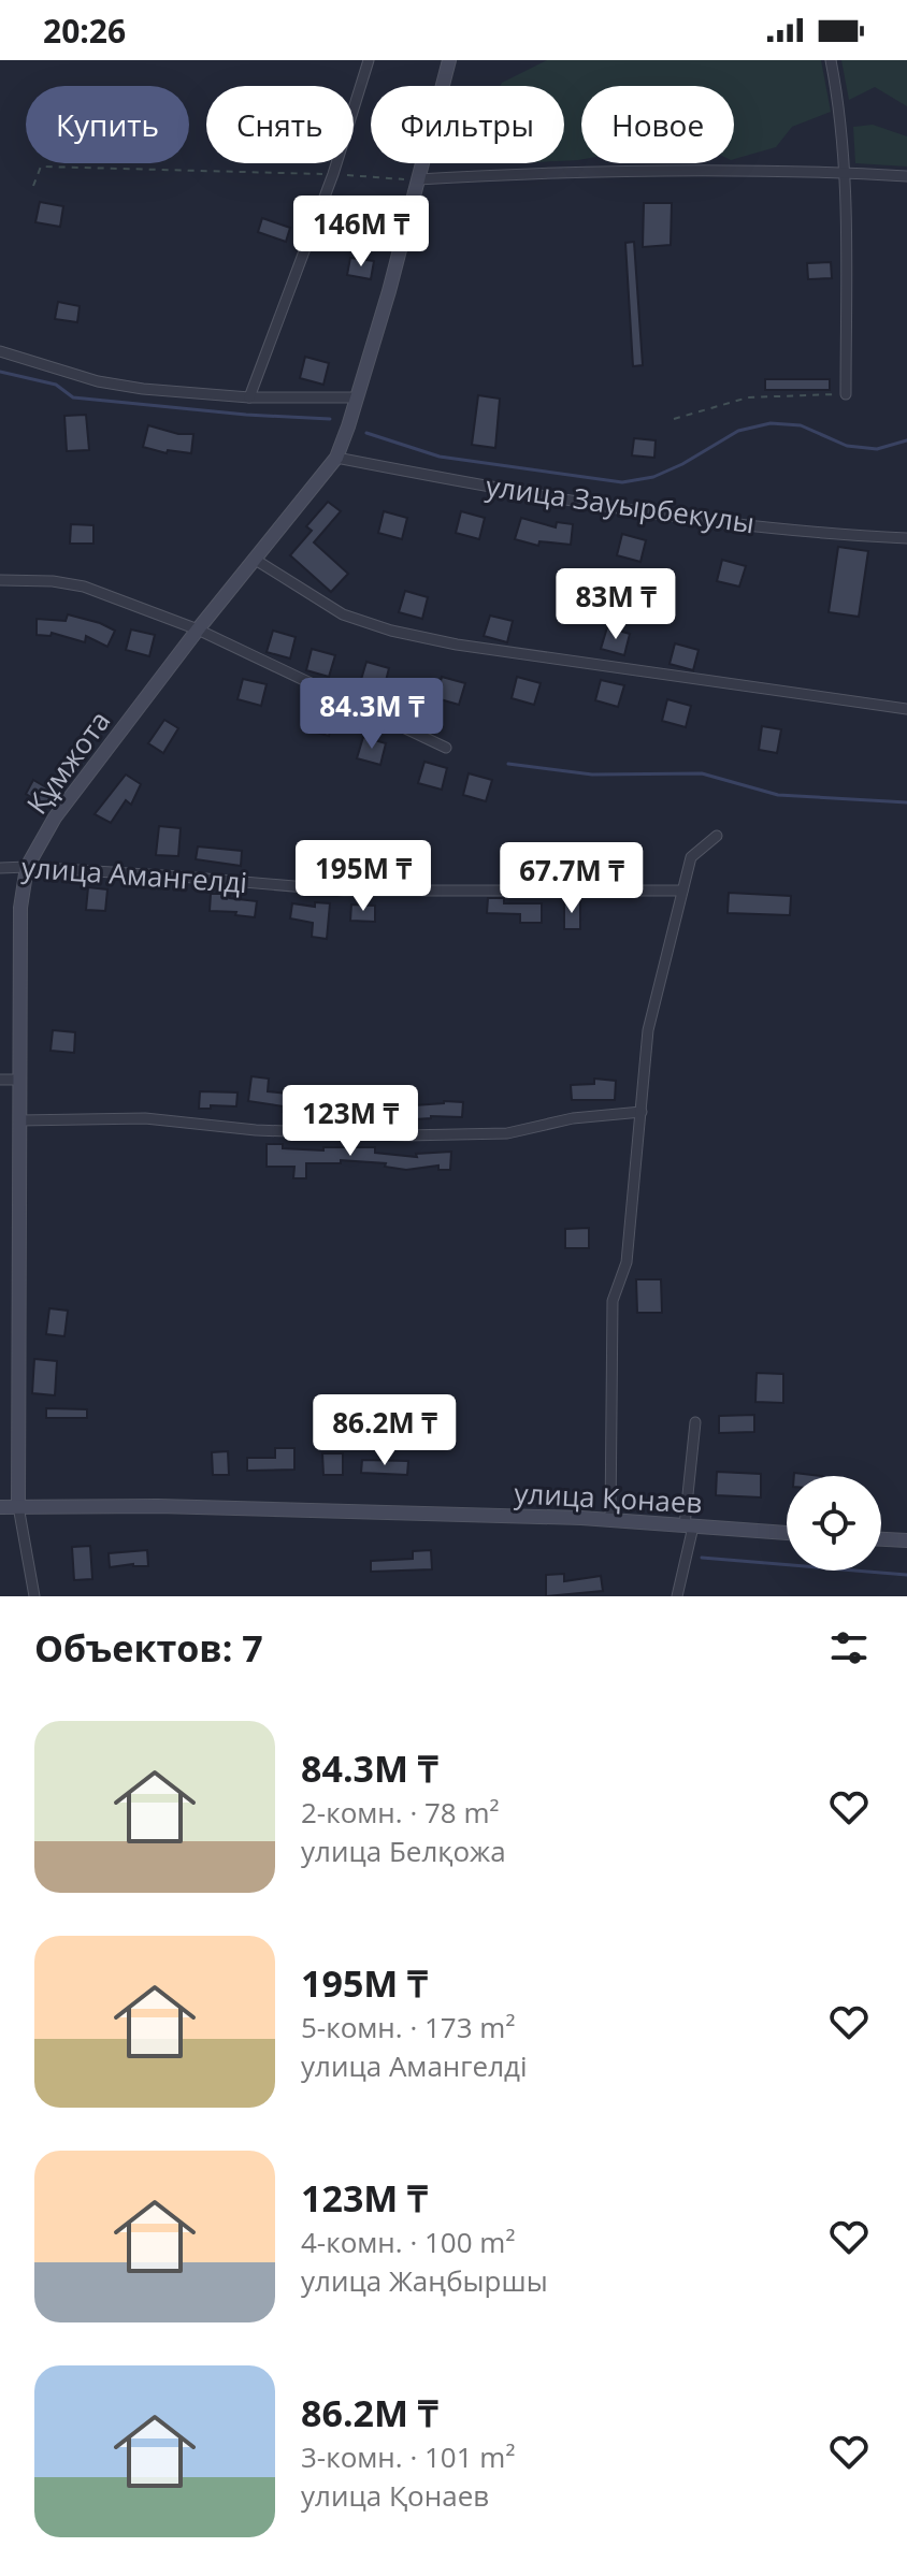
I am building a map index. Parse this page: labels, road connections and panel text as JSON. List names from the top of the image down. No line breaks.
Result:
{"streets":{"street":["улица Зауырбекулы","Құмжота","улица Амангелді","улица Қонаев"]},"crossings":[["улица Зауырбекулы","Құмжота"],["Құмжота","улица Амангелді"],["Құмжота","улица Қонаев"]],"page":{"status":"20:26","chip":["Купить","Снять","Фильтры","Новое"],"price":["146M ₸","83M ₸","84.3M ₸","195M ₸","67.7M ₸","123M ₸","86.2M ₸"],"heading":"Объектов: 7","list":[{"name":"84.3M ₸","note":"2-комн. · 78 m² · улица Белқожа"},{"name":"195M ₸","note":"5-комн. · 173 m² · улица Амангелді"},{"name":"123M ₸","note":"4-комн. · 100 m² · улица Жаңбыршы"},{"name":"86.2M ₸","note":"3-комн. · 101 m² · улица Қонаев"}]}}
